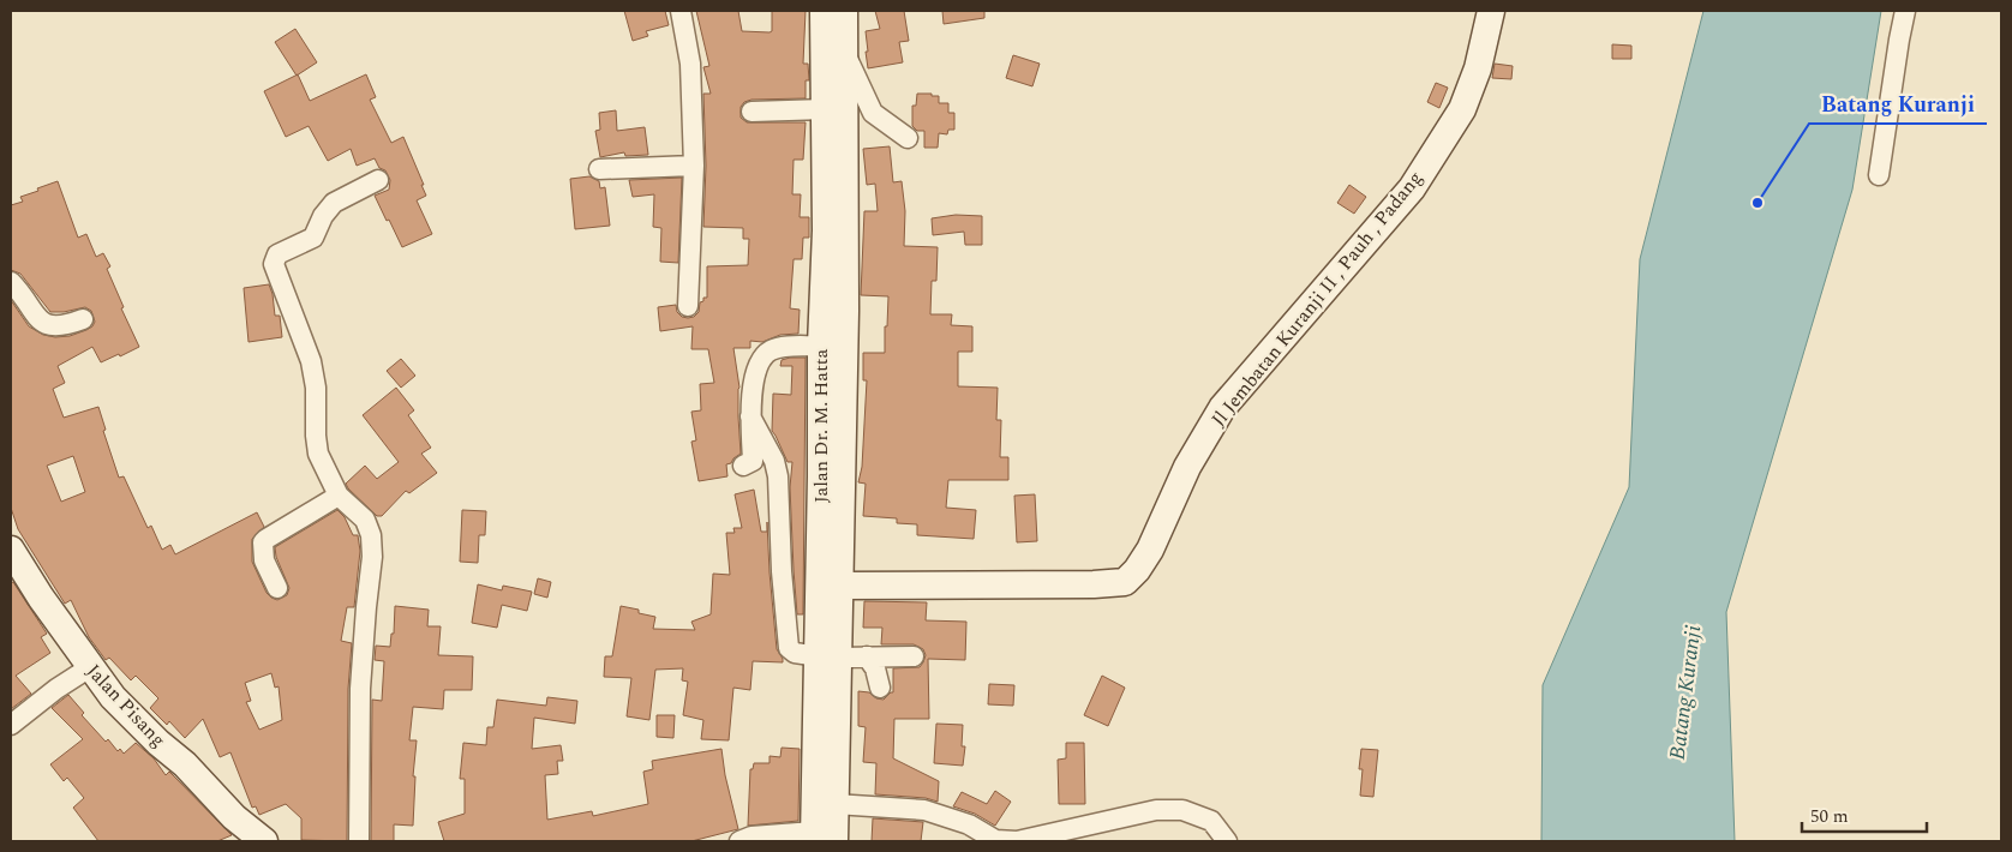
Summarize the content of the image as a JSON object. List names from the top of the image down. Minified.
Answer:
{"streets":{"main road":["Jl Jembatan Kuranji II , Pauh , Padang","Jalan Dr. M. Hatta","Jalan Pisang"]},"crossings":[["Jl Jembatan Kuranji II , Pauh , Padang","Jalan Dr. M. Hatta"]],"water":["Batang Kuranji"],"places":["Batang Kuranji"],"scale_bar":"50 m"}
